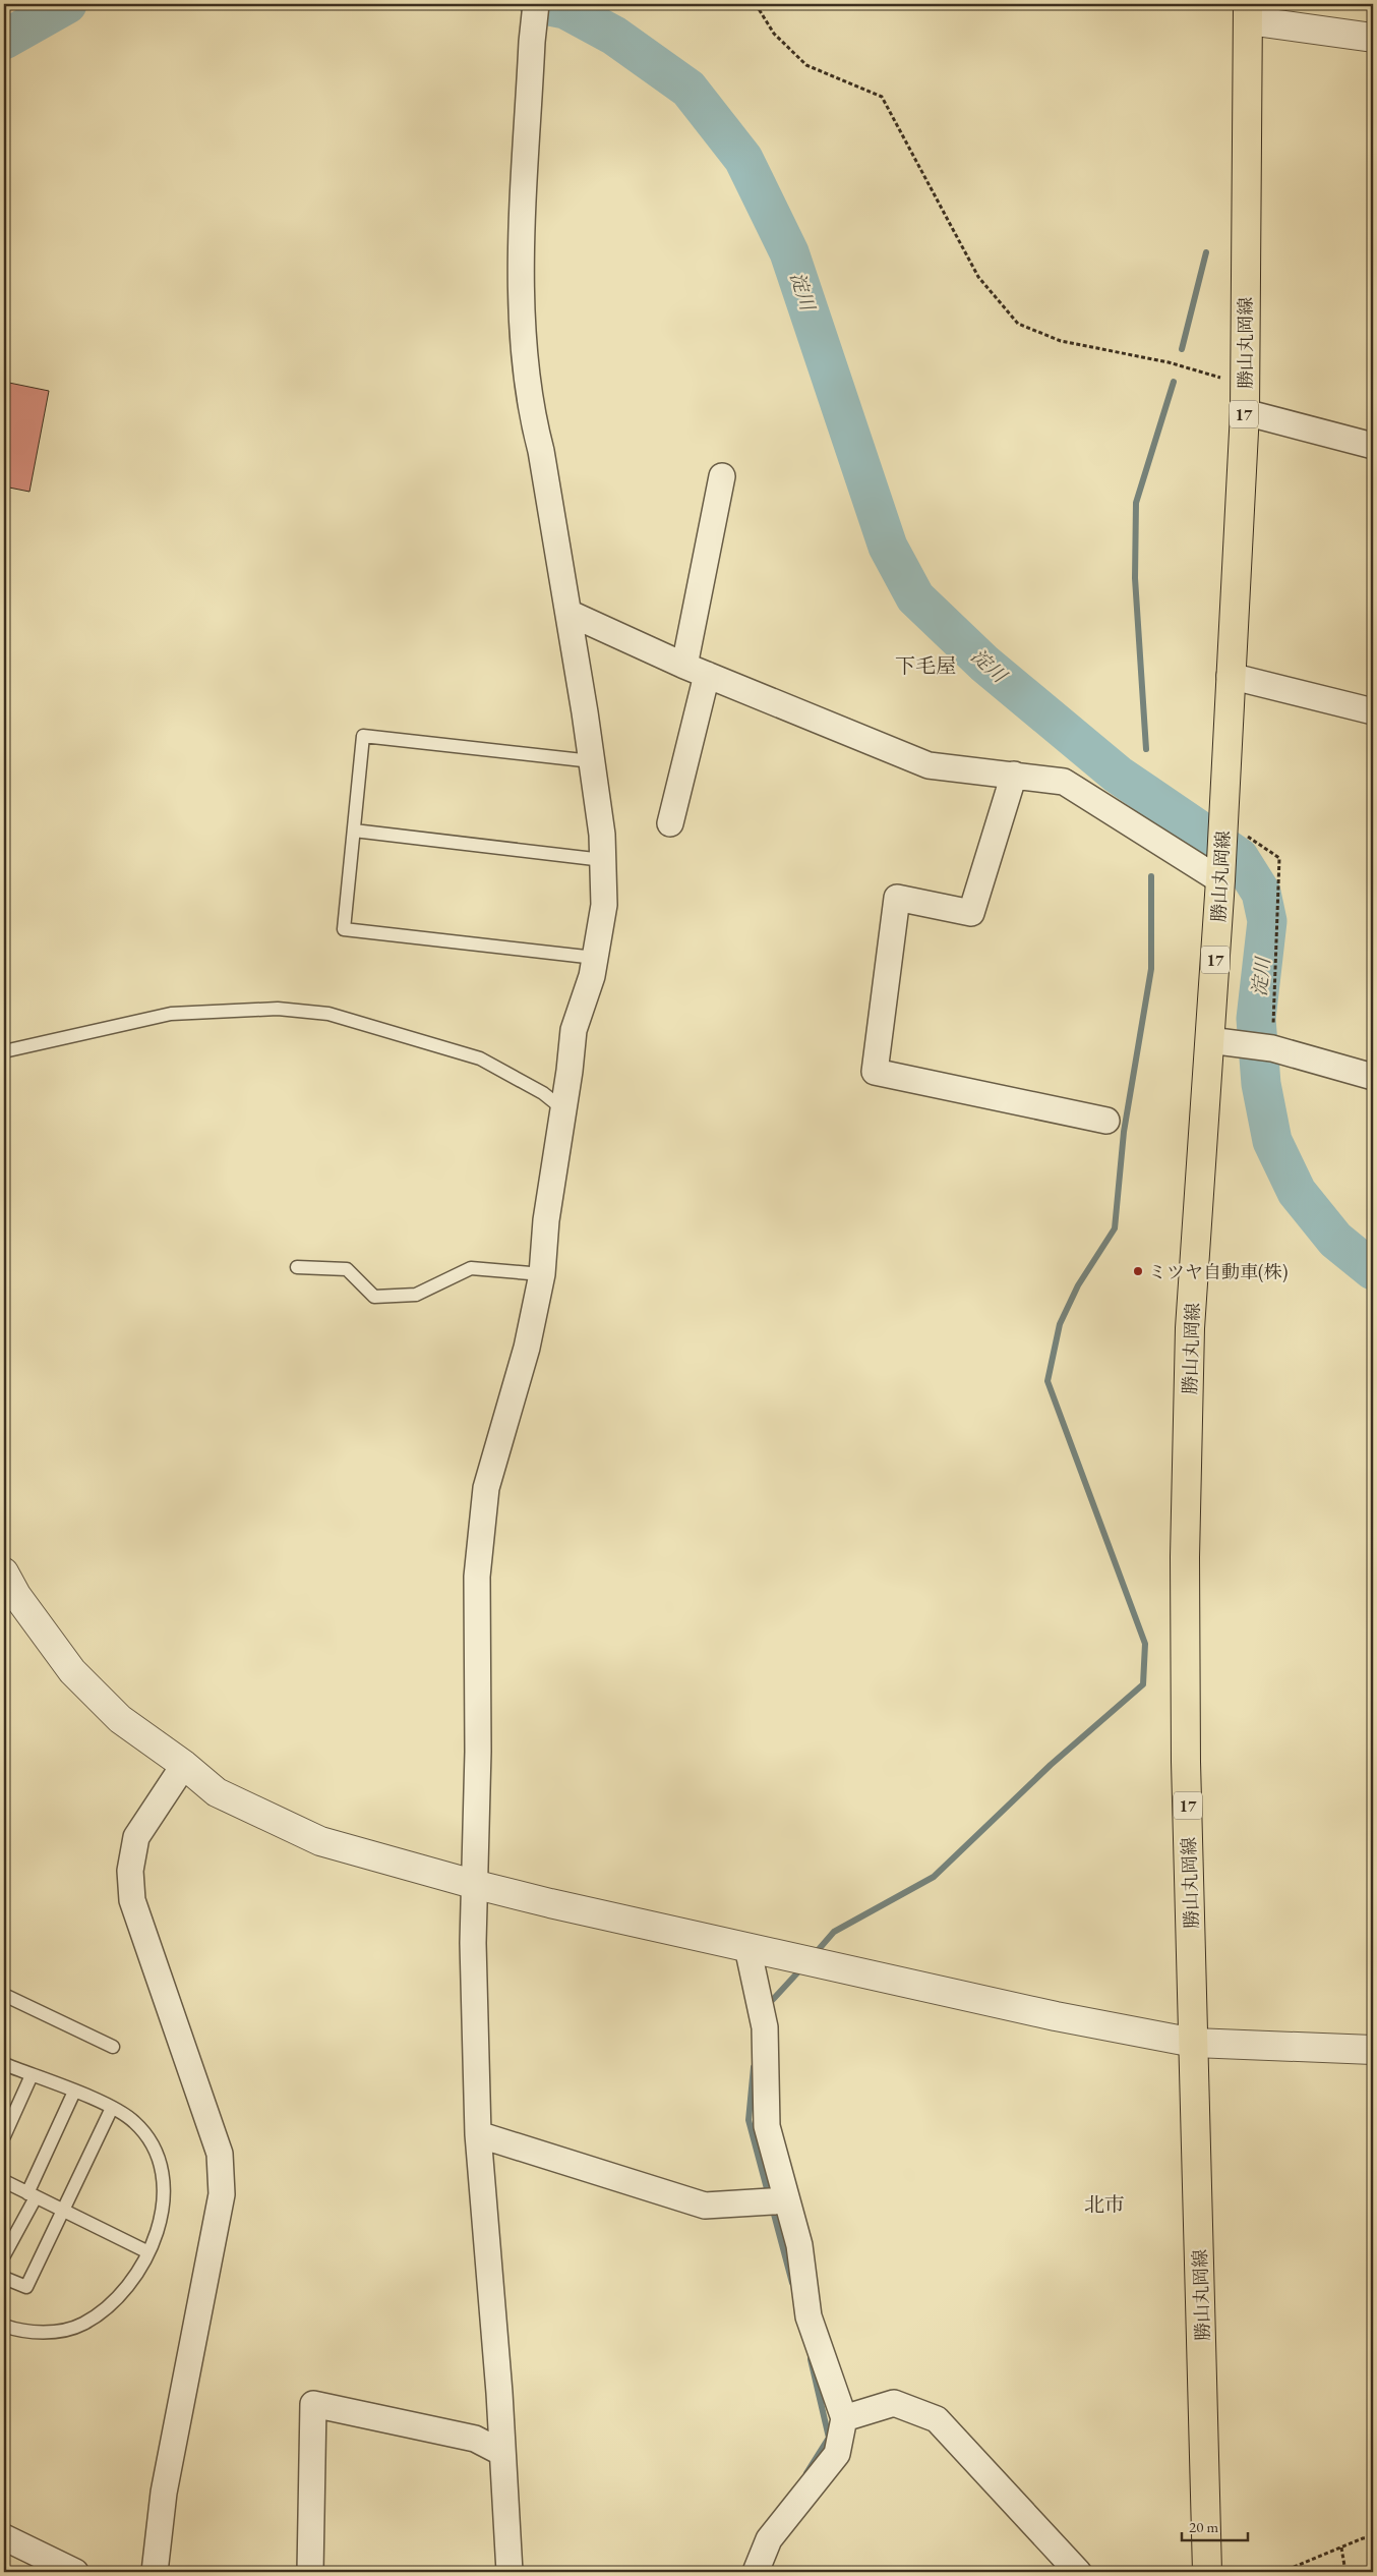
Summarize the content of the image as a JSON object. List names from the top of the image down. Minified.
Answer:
{"streets":{"main road":["勝山丸岡線","17"]},"districts":["下毛屋","北市"],"water":["淀川"],"places":["ミツヤ自動車(株)"],"scale_bar":"20 m"}
